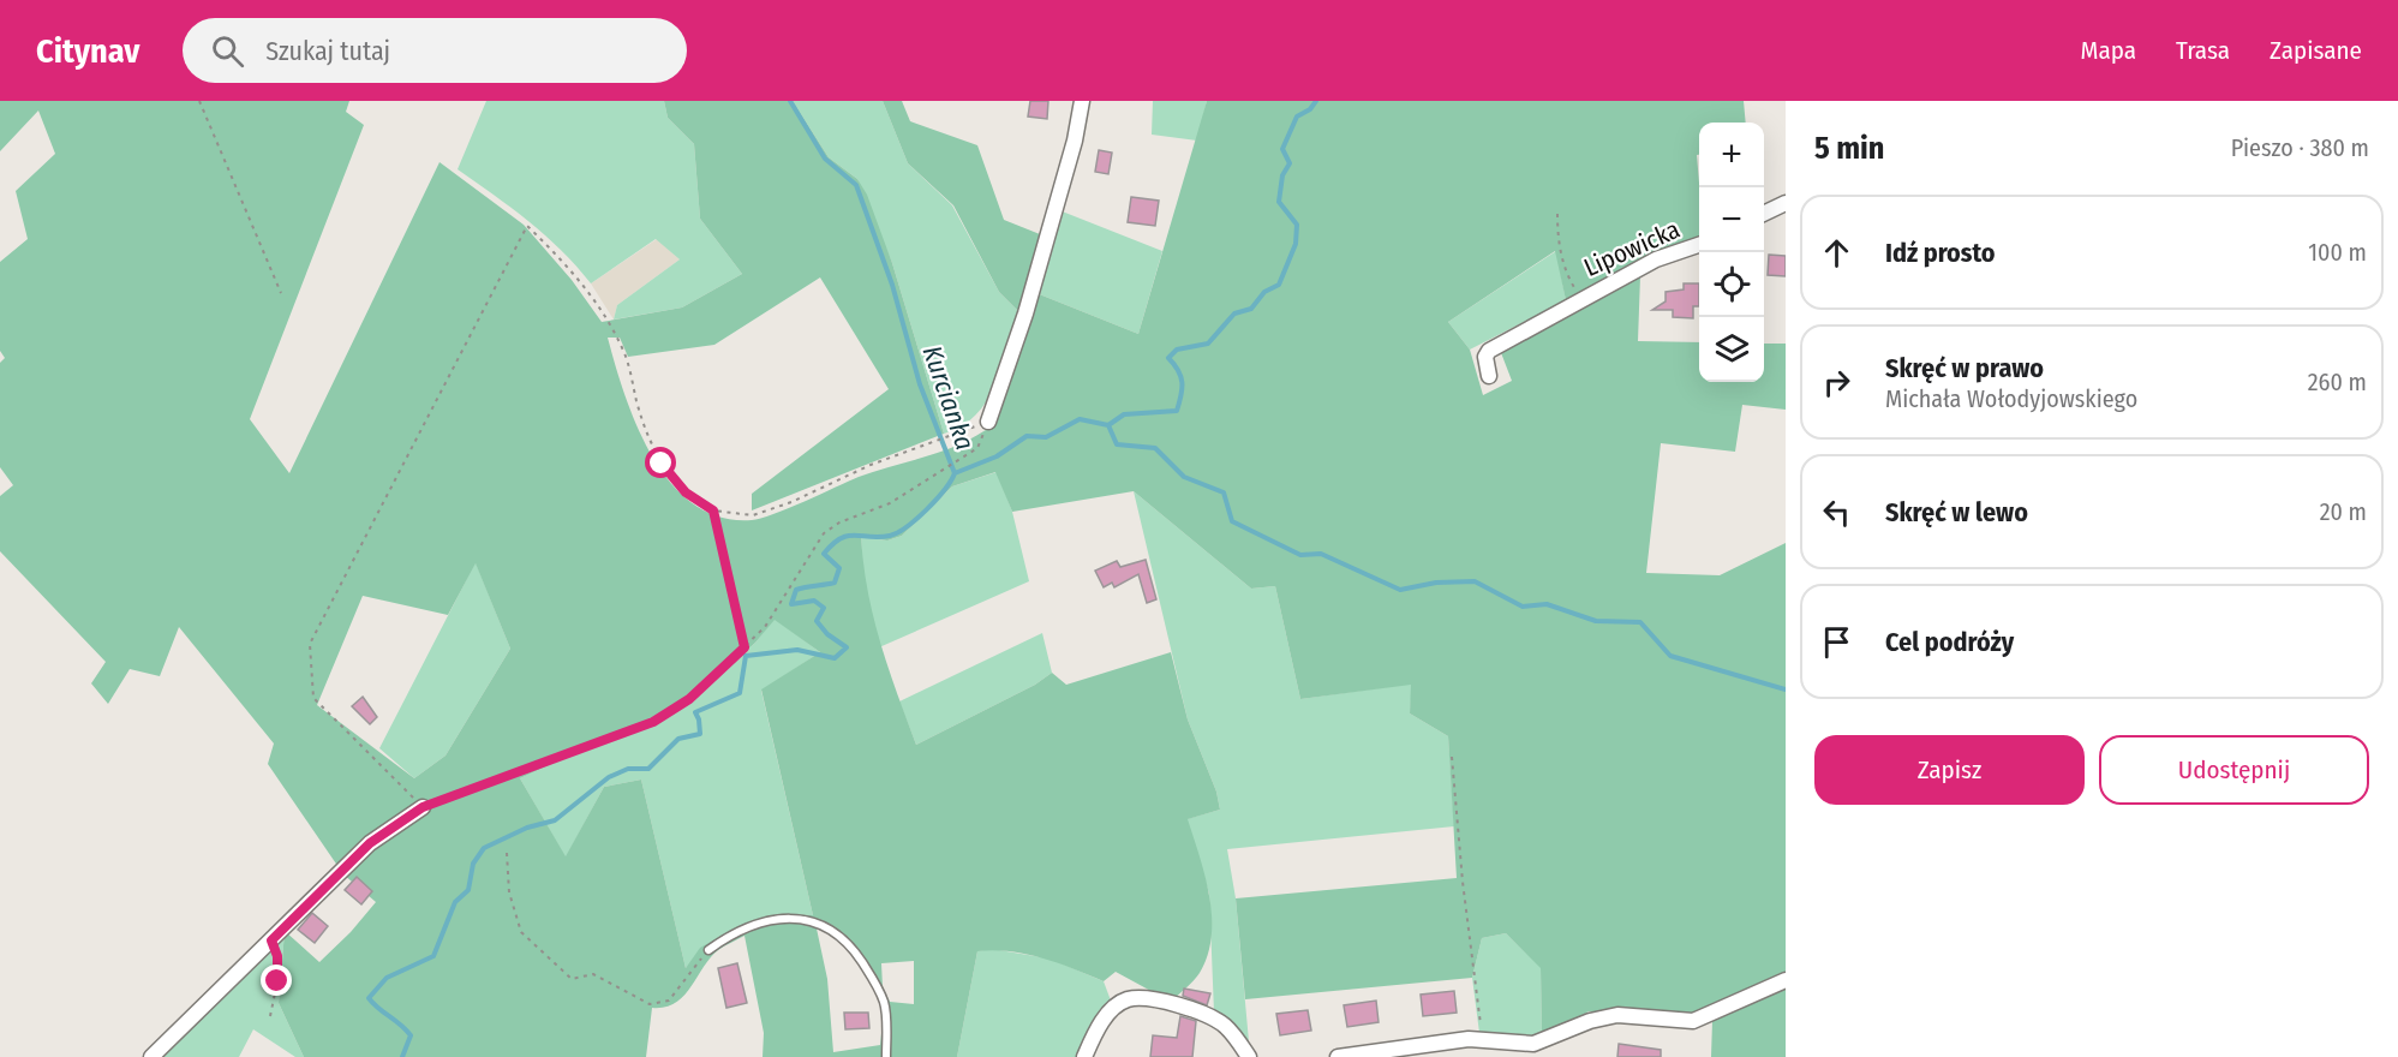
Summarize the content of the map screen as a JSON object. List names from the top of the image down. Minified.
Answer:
{"streets":{"street":["Lipowicka"]},"water":["Kurcianka"],"page":{"header":"Citynav","search":"Szukaj tutaj","nav":["Mapa","Trasa","Zapisane"],"heading":["5 min","Pieszo · 380 m"],"map_buttons":["+","−"],"list":[["Idź prosto","100 m"],["Skręć w prawo","Michała Wołodyjowskiego","260 m"],["Skręć w lewo","20 m"],"Cel podróży"],"buttons":["Zapisz","Udostępnij"]}}
